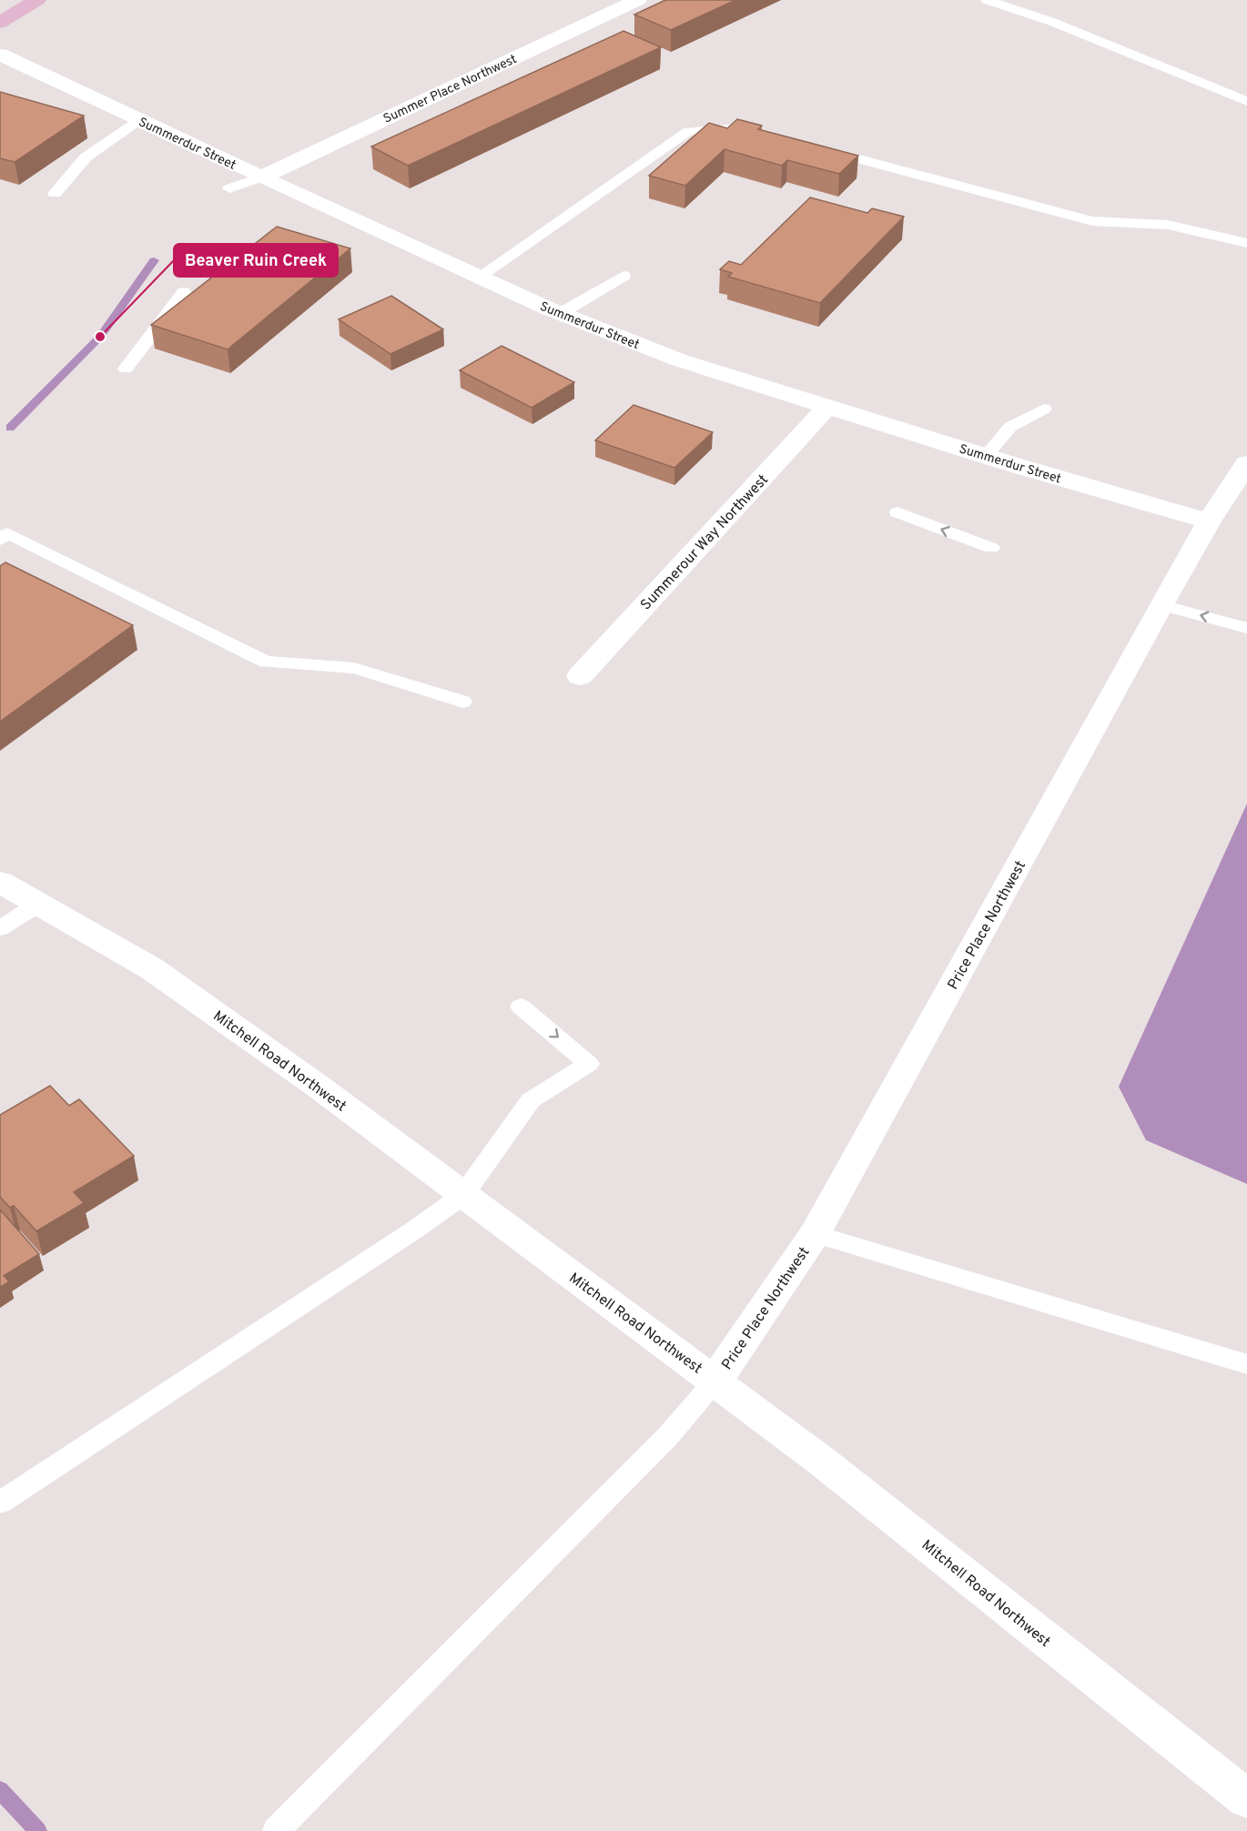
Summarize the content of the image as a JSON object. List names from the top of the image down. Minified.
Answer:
{"streets":{"street":["Summer Place Northwest","Summerdur Street","Summerour Way Northwest","Price Place Northwest","Mitchell Road Northwest"]},"crossings":[["Summer Place Northwest","Summerdur Street"],["Summerdur Street","Summerour Way Northwest"],["Summerdur Street","Price Place Northwest"],["Price Place Northwest","Mitchell Road Northwest"]],"places":["Beaver Ruin Creek"]}
